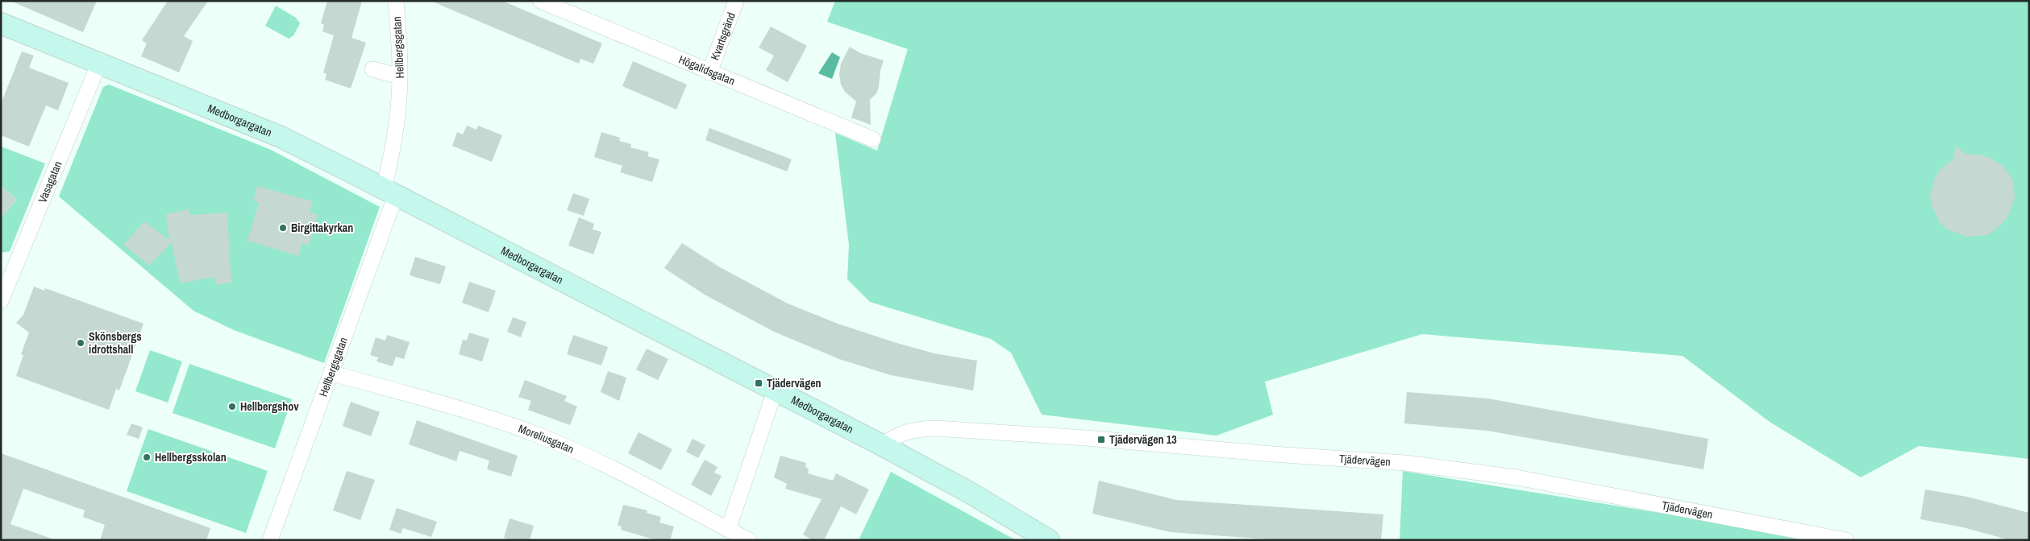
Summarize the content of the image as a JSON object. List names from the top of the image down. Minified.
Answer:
{"streets":{"street":["Kvartsgränd","Hellbergsgatan","Högalidsgatan","Medborgargatan","Vasagatan","Moreliusgatan","Tjädervägen"]},"crossings":[["Kvartsgränd","Högalidsgatan"],["Hellbergsgatan","Medborgargatan"],["Hellbergsgatan","Moreliusgatan"],["Medborgargatan","Vasagatan"],["Medborgargatan","Tjädervägen"]],"places":{"other":["Birgittakyrkan","Skönsbergs idrottshall","Hellbergshov","Hellbergsskolan"],"transit":["Tjädervägen","Tjädervägen 13"]}}
